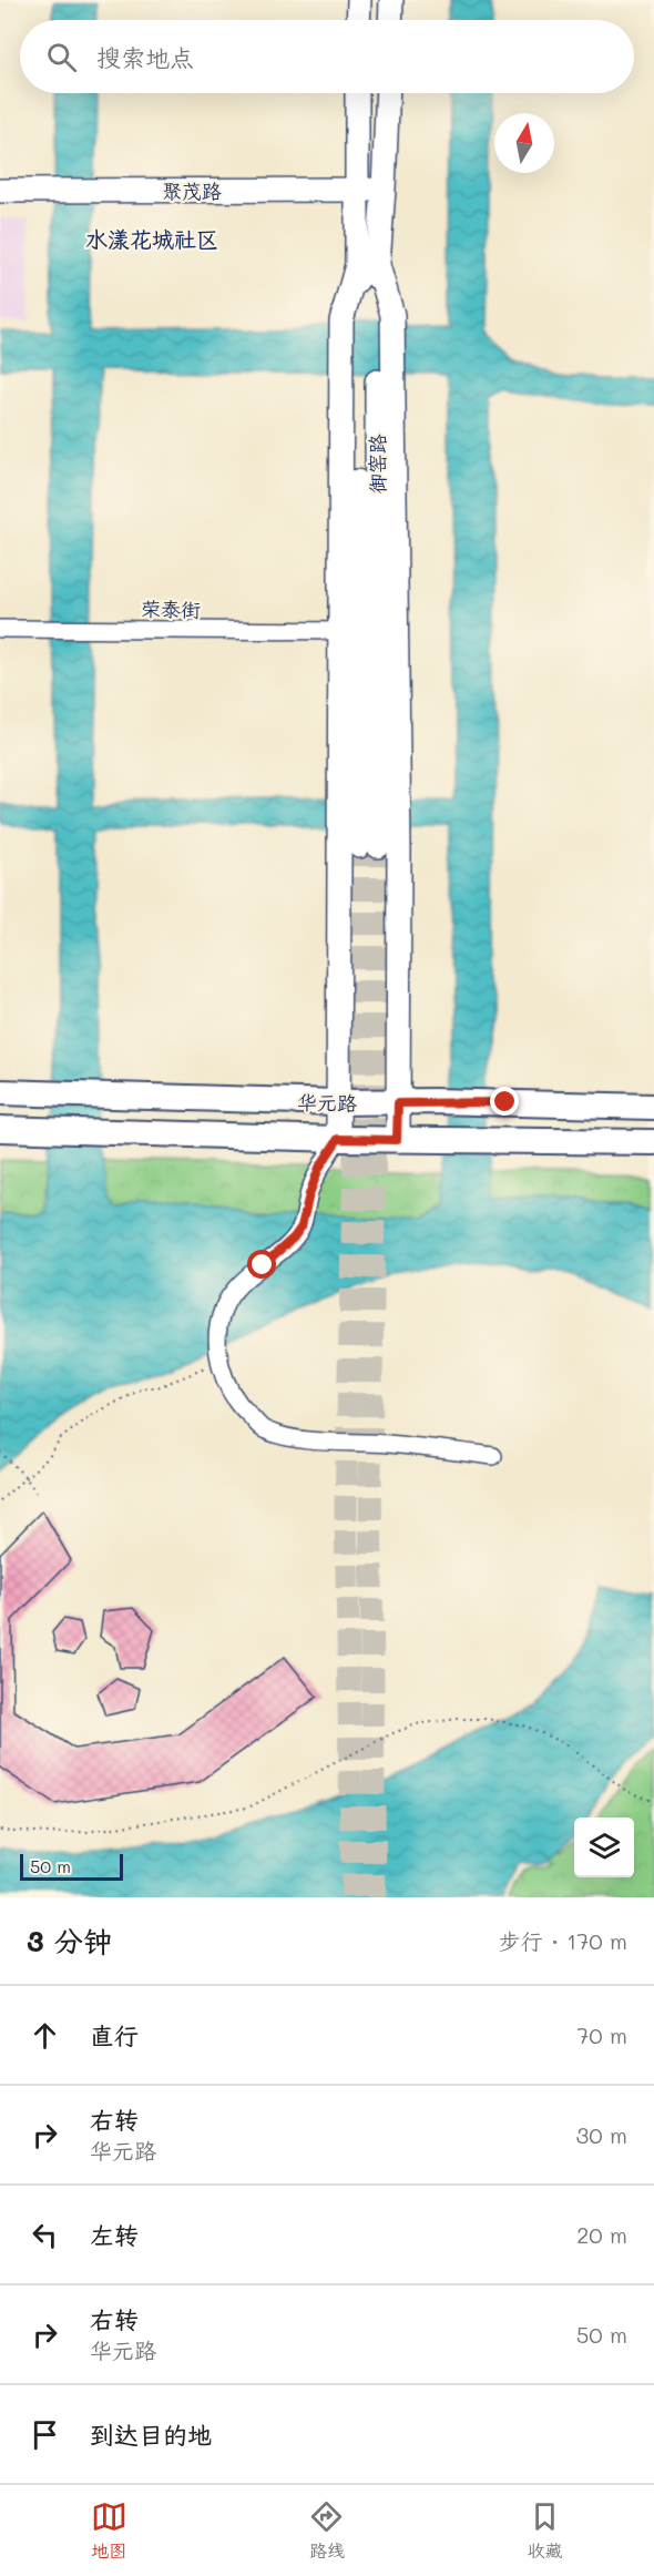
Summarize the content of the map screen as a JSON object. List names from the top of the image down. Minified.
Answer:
{"streets":{"main road":["华元路"],"street":["聚茂路","御窑路","荣泰街"]},"crossings":[["聚茂路","御窑路"]],"districts":["水漾花城社区"],"scale_bar":"50 m","north":"top","page":{"search":"搜索地点","scale":"50 m","heading":["3 分钟","步行 · 170 m"],"list":[["直行","70 m"],["右转","华元路","30 m"],["左转","20 m"],["右转","华元路","50 m"],"到达目的地"],"nav":["地图","路线","收藏"]}}
